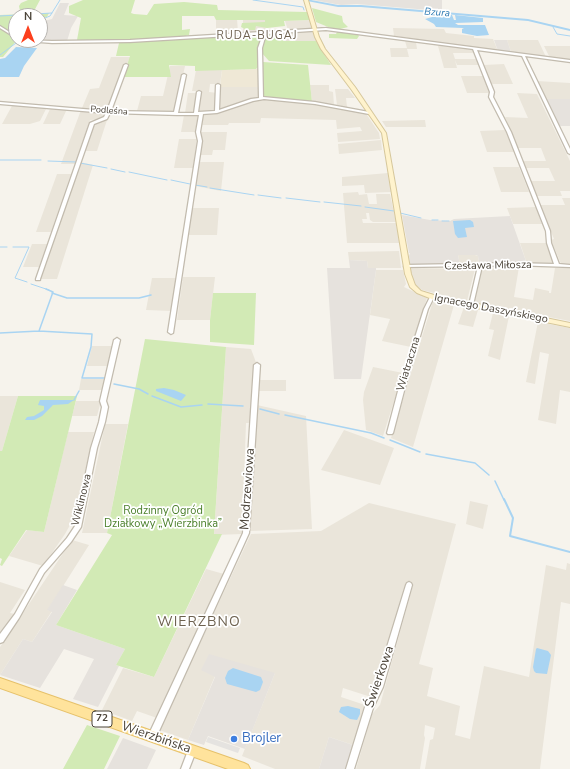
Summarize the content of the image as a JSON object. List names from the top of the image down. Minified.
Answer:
{"streets":{"main road":["72","Wierzbińska"],"street":["Podleśna","Czesława Miłosza","Ignacego Daszyńskiego","Wiatraczna","Modrzewiowa","Wiklinowa","Świerkowa"]},"crossings":[["Podleśna","Ignacego Daszyńskiego"],["Czesława Miłosza","Ignacego Daszyńskiego"],["Ignacego Daszyńskiego","Wiatraczna"],["Modrzewiowa","Wierzbińska"]],"districts":["RUDA-BUGAJ","WIERZBNO"],"water":["Bzura"],"parks":["Rodzinny Ogród Działkowy „Wierzbinka”"],"places":["Brojler"],"north":"top"}
